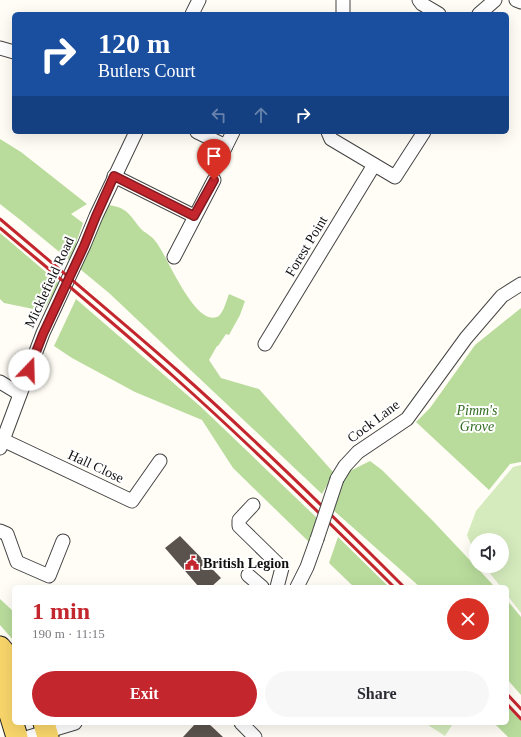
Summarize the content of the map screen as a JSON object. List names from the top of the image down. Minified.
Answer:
{"streets":{"street":["Forest Point","Micklefield Road","Cock Lane","Hall Close"]},"crossings":[["Micklefield Road","Hall Close"]],"parks":["Pimm's Grove"],"places":{"public building":["British Legion"]},"page":{"turn":["120 m","Butlers Court"],"heading":["1 min","190 m · 11:15"],"buttons":["Exit","Share"]}}
